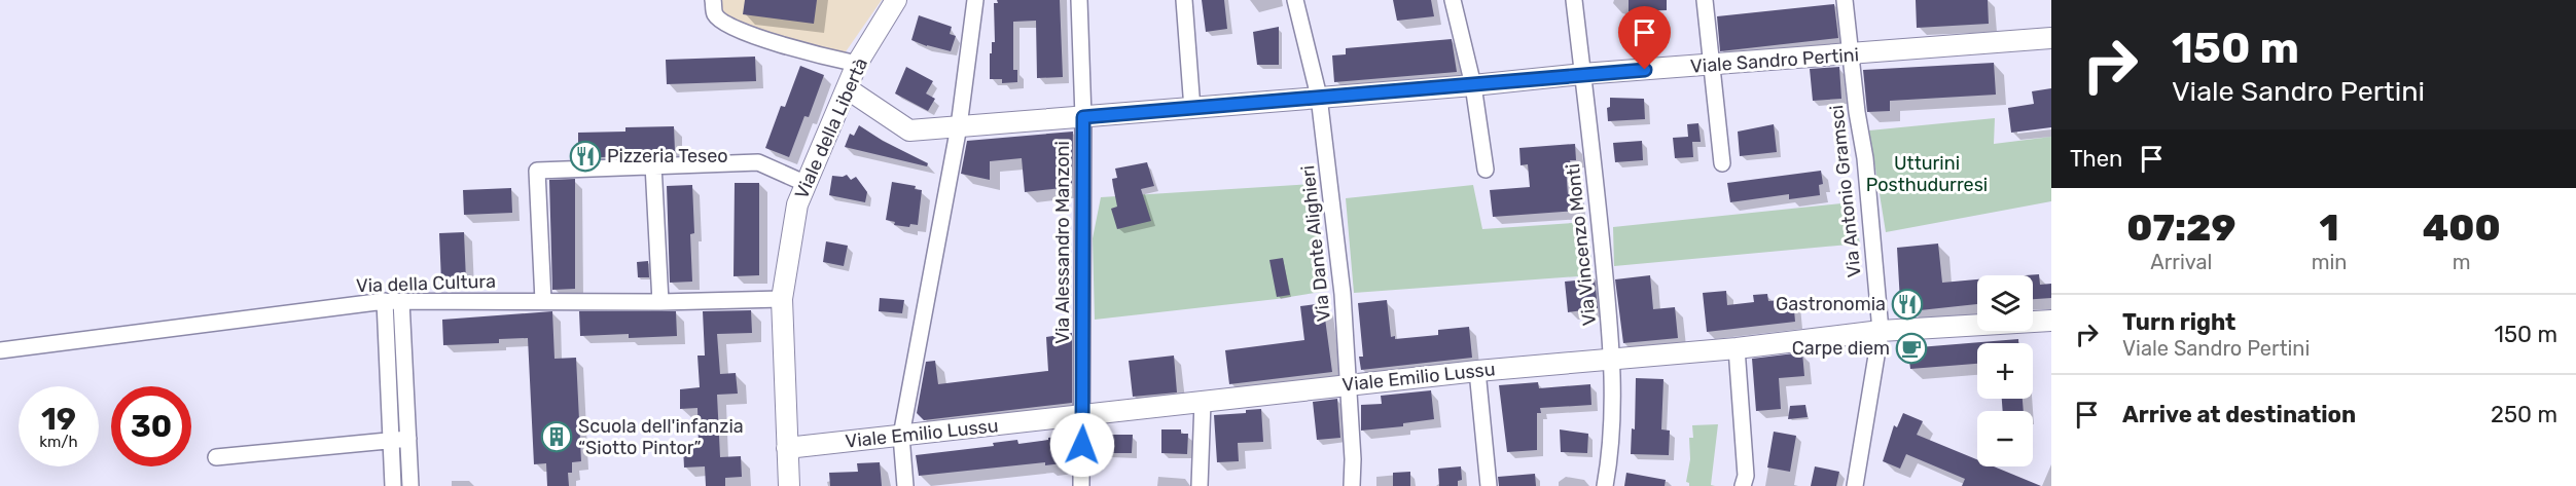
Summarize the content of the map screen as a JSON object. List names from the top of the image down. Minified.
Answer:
{"streets":{"street":["Viale Sandro Pertini","Viale della Libertà","Via Antonio Gramsci","Via Alessandro Manzoni","Via Dante Alighieri","Via Vincenzo Monti","Via della Cultura","Viale Emilio Lussu"]},"crossings":[["Viale Sandro Pertini","Viale della Libertà"],["Viale Sandro Pertini","Via Antonio Gramsci"],["Viale Sandro Pertini","Via Alessandro Manzoni"],["Viale Sandro Pertini","Via Dante Alighieri"],["Viale Sandro Pertini","Via Vincenzo Monti"],["Viale della Libertà","Via della Cultura"],["Viale della Libertà","Viale Emilio Lussu"],["Via Antonio Gramsci","Viale Emilio Lussu"],["Via Alessandro Manzoni","Viale Emilio Lussu"],["Via Dante Alighieri","Viale Emilio Lussu"],["Via Vincenzo Monti","Viale Emilio Lussu"]],"parks":["Utturini Posthudurresi"],"places":{"restaurant":["Pizzeria Teseo","Gastronomia"],"cafe":["Carpe diem"],"building":["Scuola dell'infanzia “Siotto Pintor”"]},"page":{"turn":["150 m","Viale Sandro Pertini"],"then":"Then","eta":["07:29","Arrival","1","min","400","m"],"map_buttons":["+","−"],"list":[{"name":"Turn right","note":"Viale Sandro Pertini","value":"150 m"},{"name":"Arrive at destination","value":"250 m"}],"speed":"19 km/h","limit":"30"}}
